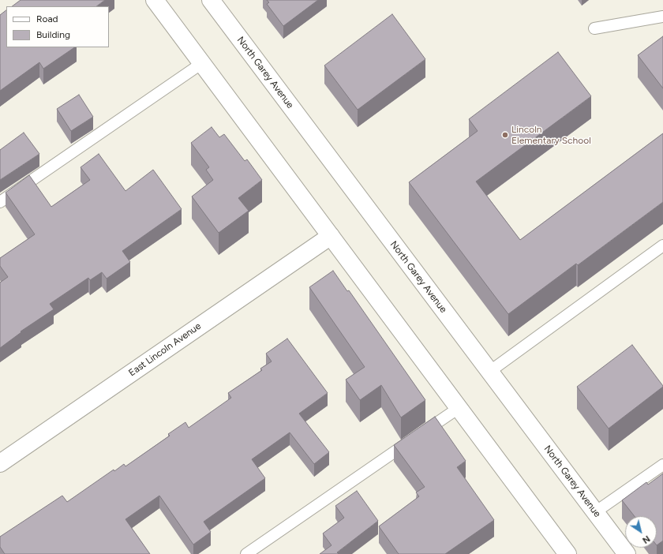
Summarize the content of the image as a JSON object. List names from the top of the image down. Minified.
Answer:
{"streets":{"main road":["North Garey Avenue","East Lincoln Avenue"]},"places":["Lincoln Elementary School"],"legend":["Road","Building"],"north":"bottom right"}
